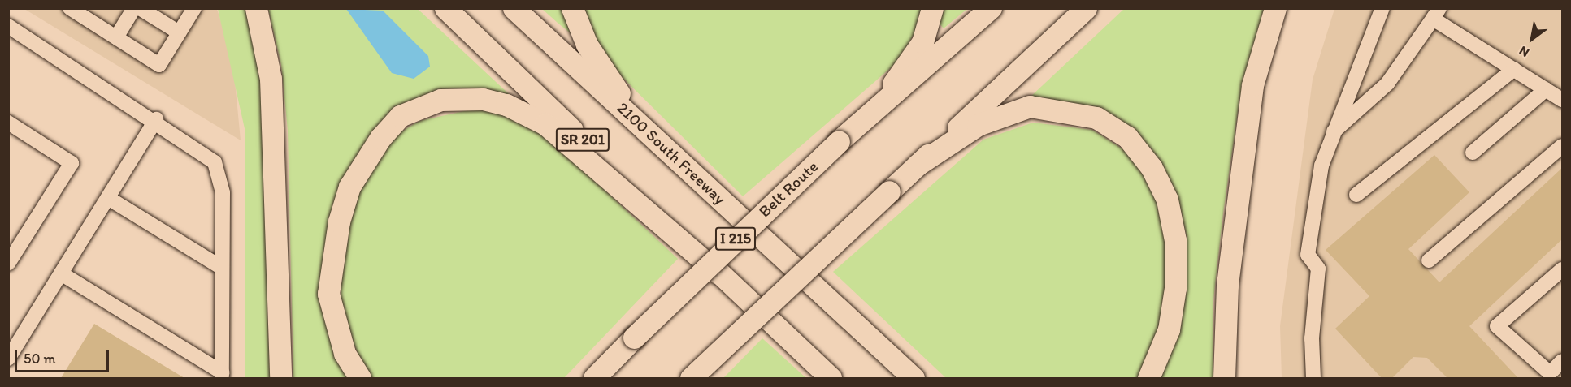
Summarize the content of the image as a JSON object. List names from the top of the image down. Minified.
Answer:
{"streets":{"highway":["SR 201","2100 South Freeway","Belt Route","I 215"]},"scale_bar":"50 m","north":"bottom left"}
